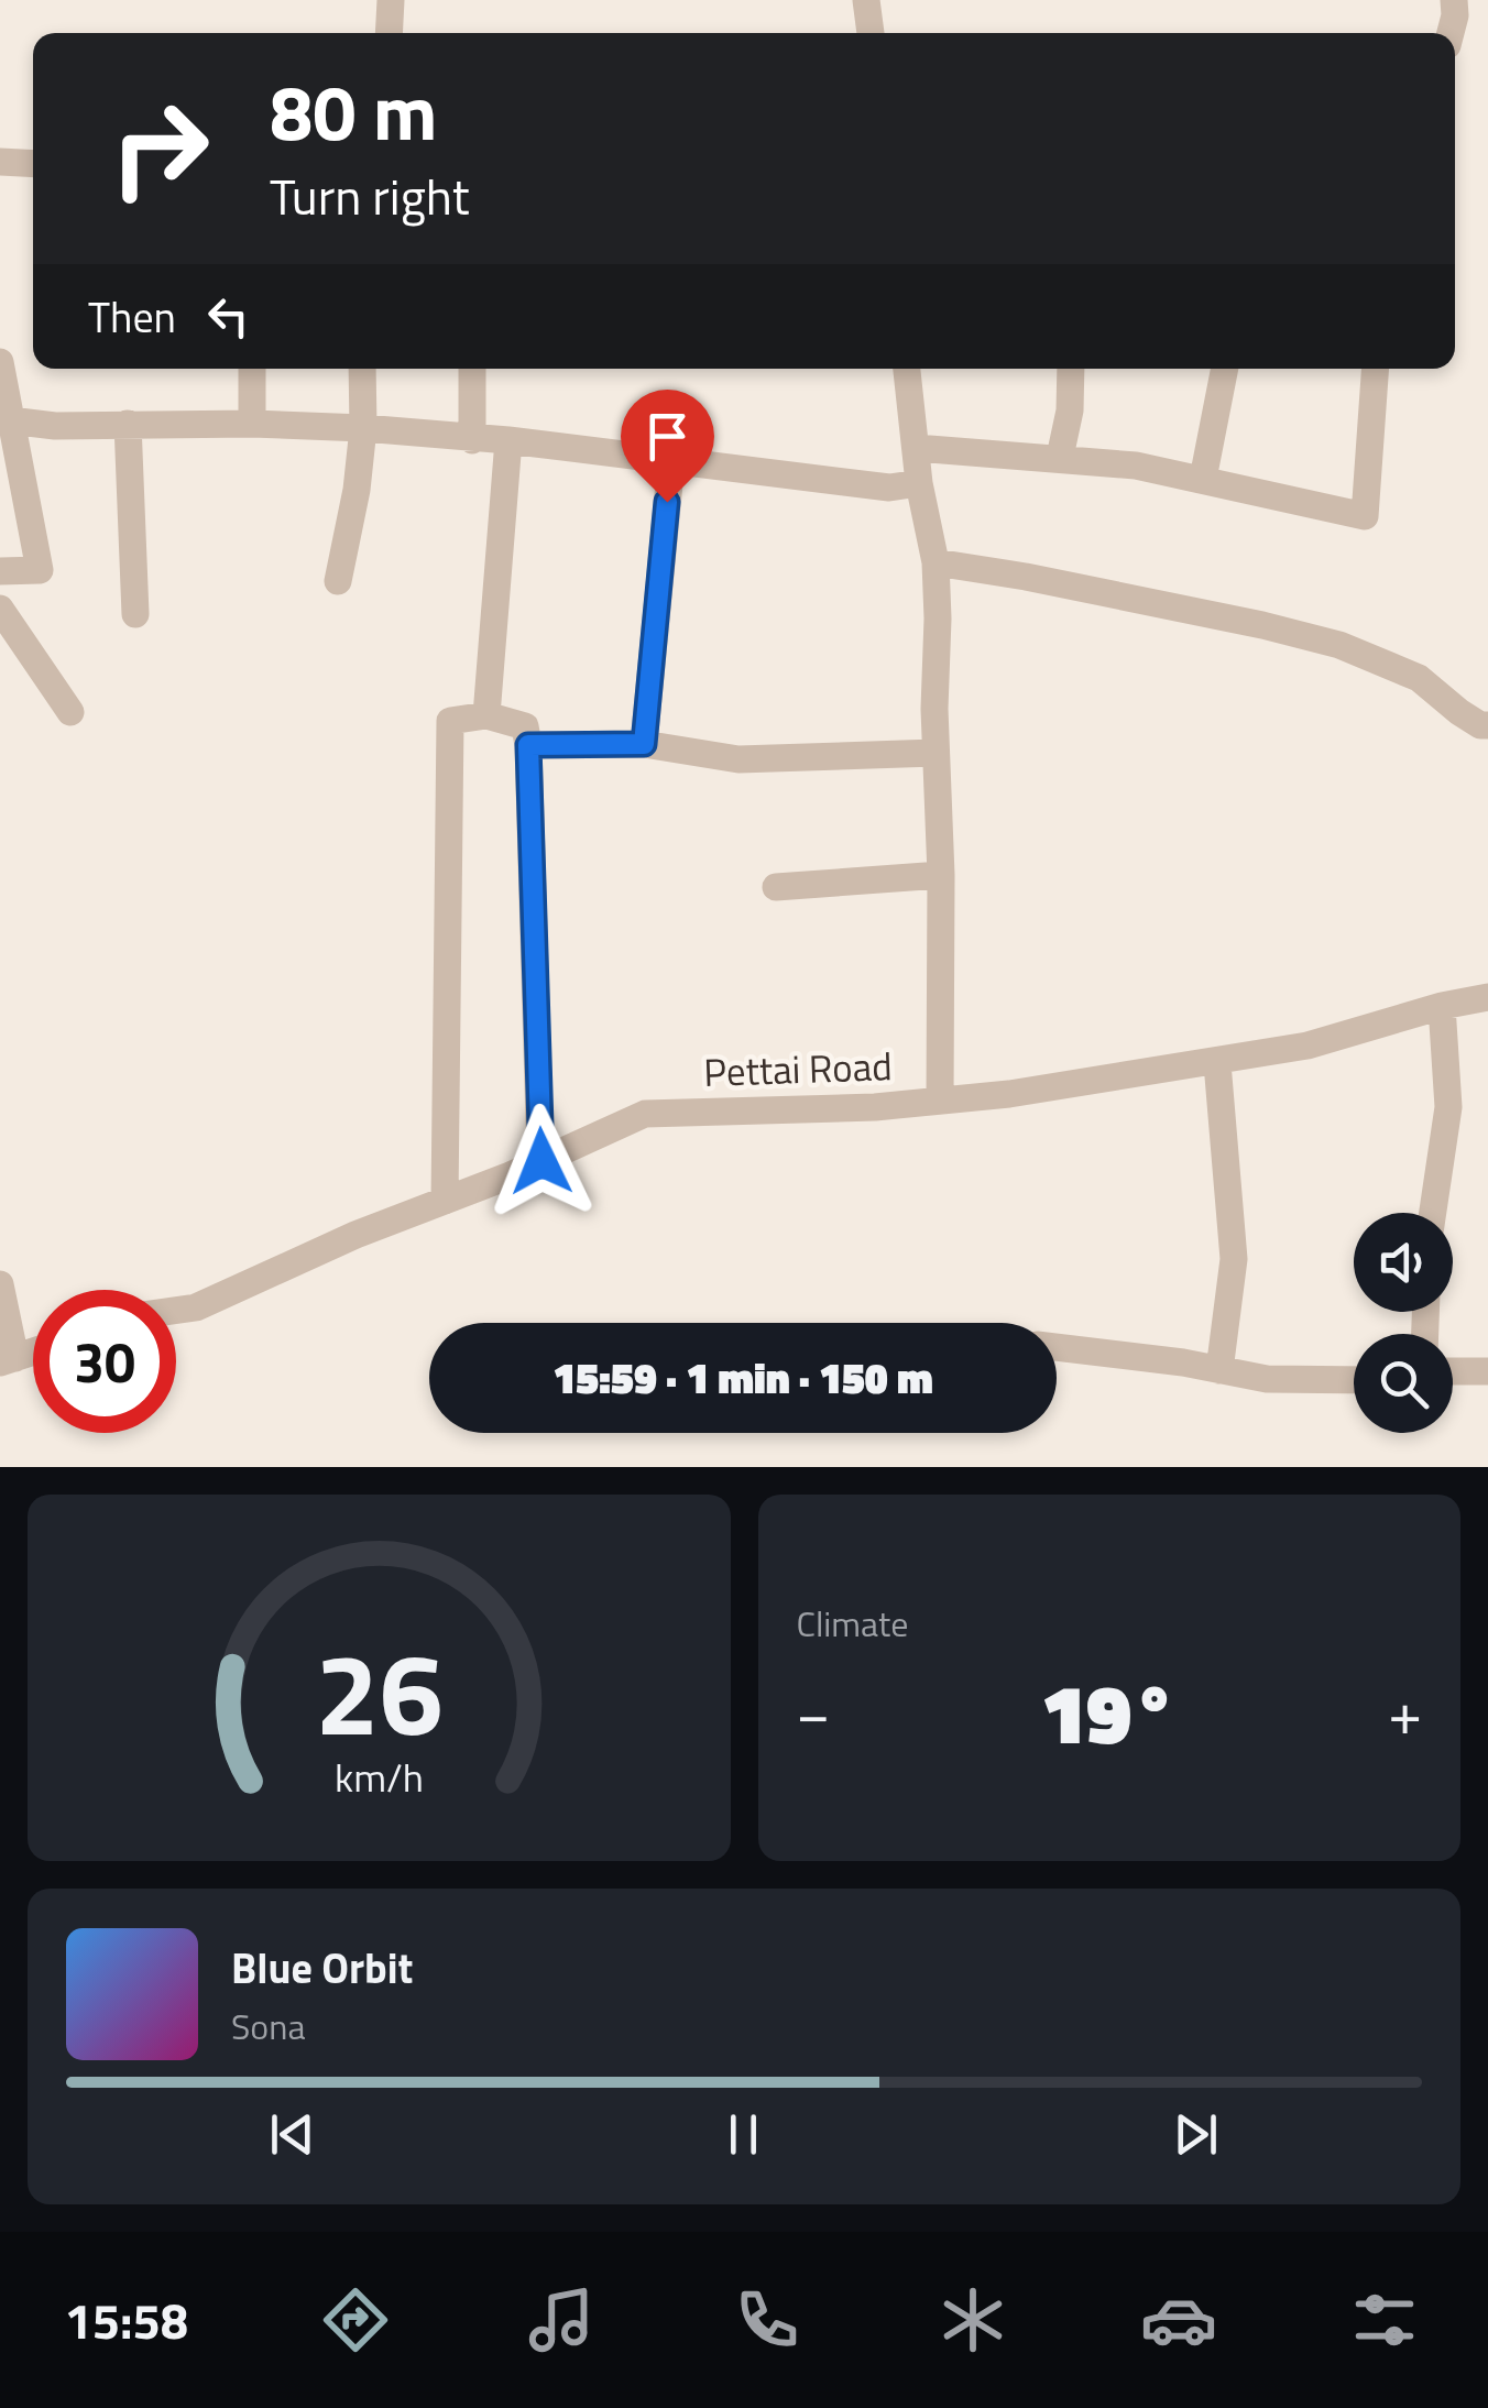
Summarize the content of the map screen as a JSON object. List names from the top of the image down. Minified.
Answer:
{"streets":{"street":["Pettai Road"]},"page":{"turn":["80 m","Turn right"],"then":"Then","limit":"30","trip":"15:59 · 1 min · 150 m","tile":"Climate","heat":["−","19°","+"],"song":["Blue Orbit","Sona"],"tabs":"15:58","gauge":["26","km/h"]}}
